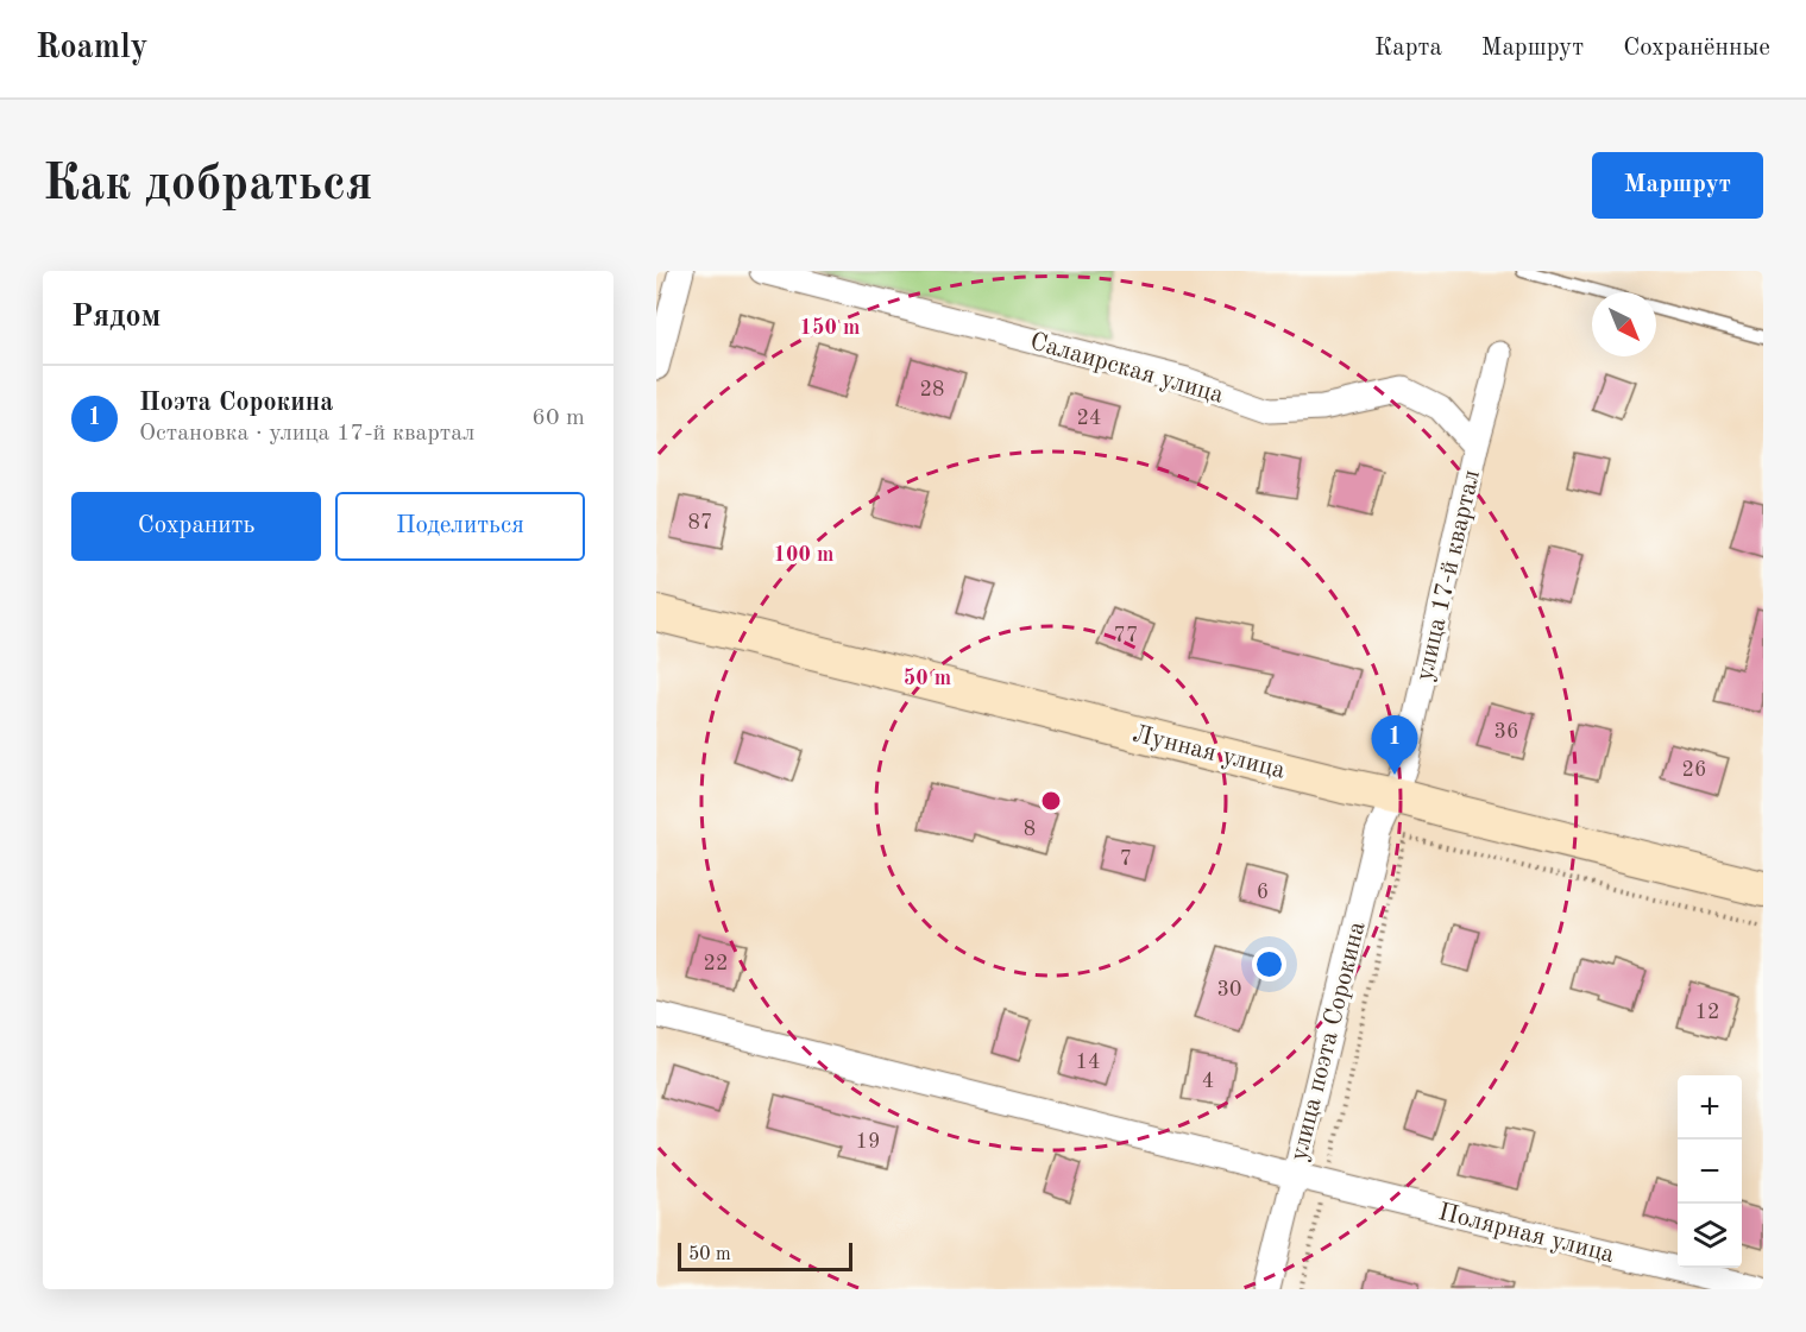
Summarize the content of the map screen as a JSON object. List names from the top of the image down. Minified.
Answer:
{"streets":{"street":["Салаирская улица","улица 17-й квартал","Лунная улица","улица поэта Сорокина","Полярная улица"]},"crossings":[["Салаирская улица","улица 17-й квартал"],["улица 17-й квартал","Лунная улица"],["улица 17-й квартал","улица поэта Сорокина"],["Лунная улица","улица поэта Сорокина"],["улица поэта Сорокина","Полярная улица"]],"house_numbers":["28","24","87","77","36","26","8","7","6","22","30","12","14","4","19"],"scale_bar":"50 m","north":"bottom right","page":{"header":"Roamly","nav":["Карта","Маршрут","Сохранённые"],"buttons":["Маршрут",["Сохранить","Поделиться"]],"title":"Как добраться","heading":"Рядом","list":[{"mark":"1","name":"Поэта Сорокина","note":"Остановка · улица 17-й квартал","value":"60 m"}],"pins":"1","map_buttons":["+","−"],"scale":"50 m"},"rings":["150 m","100 m","50 m"]}
